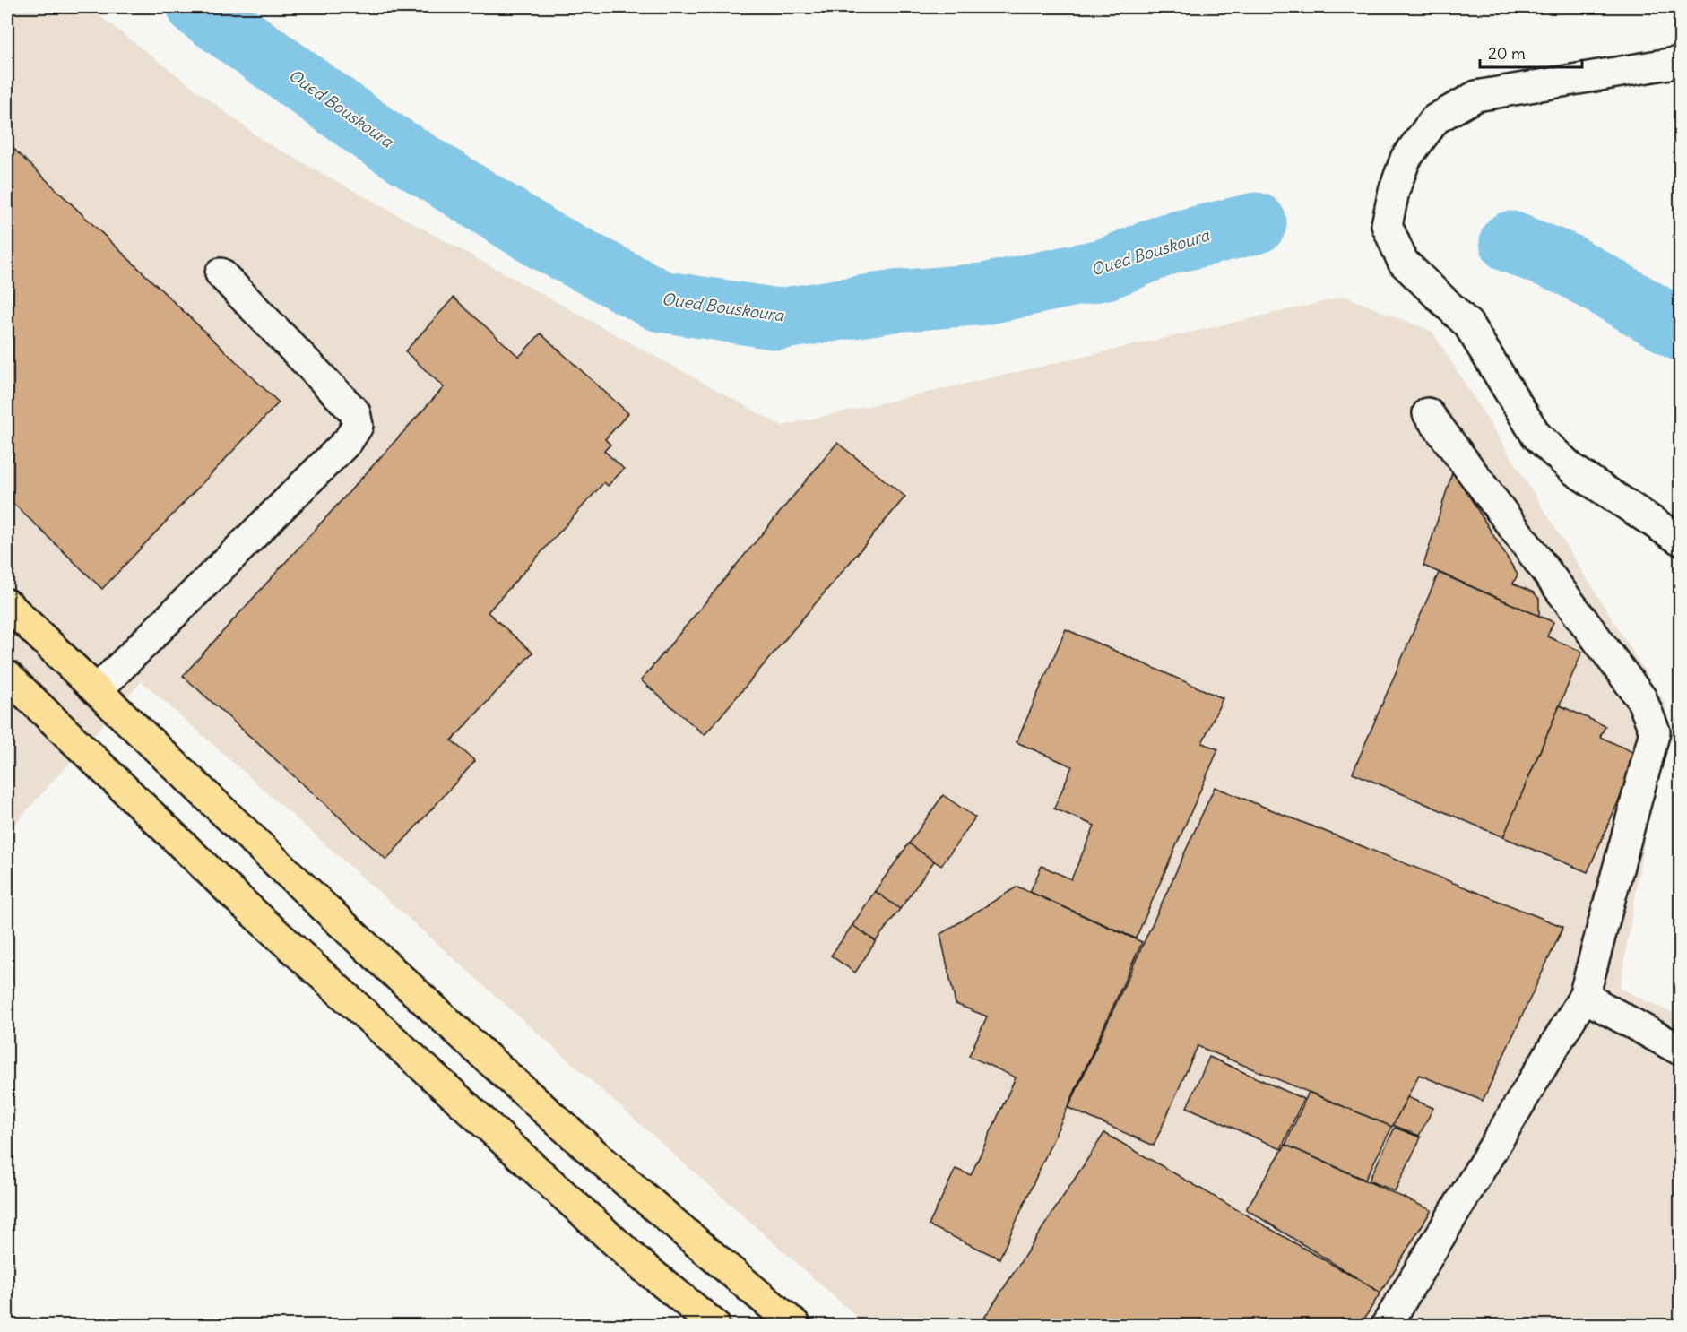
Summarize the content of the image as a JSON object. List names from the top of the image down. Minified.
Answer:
{"water":["Oued Bouskoura"],"scale_bar":"20 m"}
